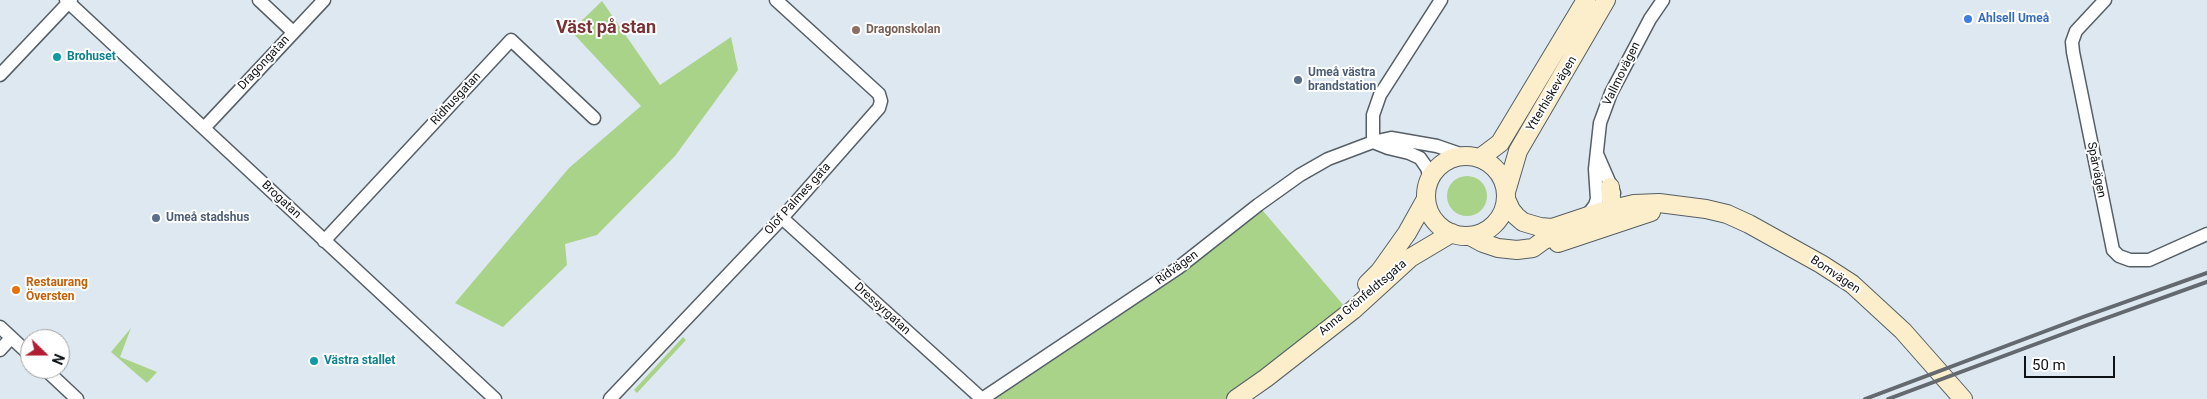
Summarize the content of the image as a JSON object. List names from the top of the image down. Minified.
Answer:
{"streets":{"main road":["Ytterhiskevägen","Bomvägen","Anna Grönfeldtsgata"],"street":["Dragongatan","Vallmovägen","Ridhusgatan","Spårvägen","Olof Palmes gata","Brogatan","Ridvägen","Dressyrgatan"]},"crossings":[["Dragongatan","Brogatan"],["Ytterhiskevägen","Ridvägen"],["Ytterhiskevägen","Bomvägen"],["Ytterhiskevägen","Anna Grönfeldtsgata"],["Ridhusgatan","Brogatan"],["Olof Palmes gata","Dressyrgatan"],["Ridvägen","Bomvägen"],["Ridvägen","Anna Grönfeldtsgata"],["Ridvägen","Dressyrgatan"],["Bomvägen","Anna Grönfeldtsgata"]],"districts":["Väst på stan"],"places":["Ahlsell Umeå","Dragonskolan","Brohuset","Umeå västra brandstation","Umeå stadshus","Restaurang Översten","Västra stallet"],"scale_bar":"50 m","north":"right"}
